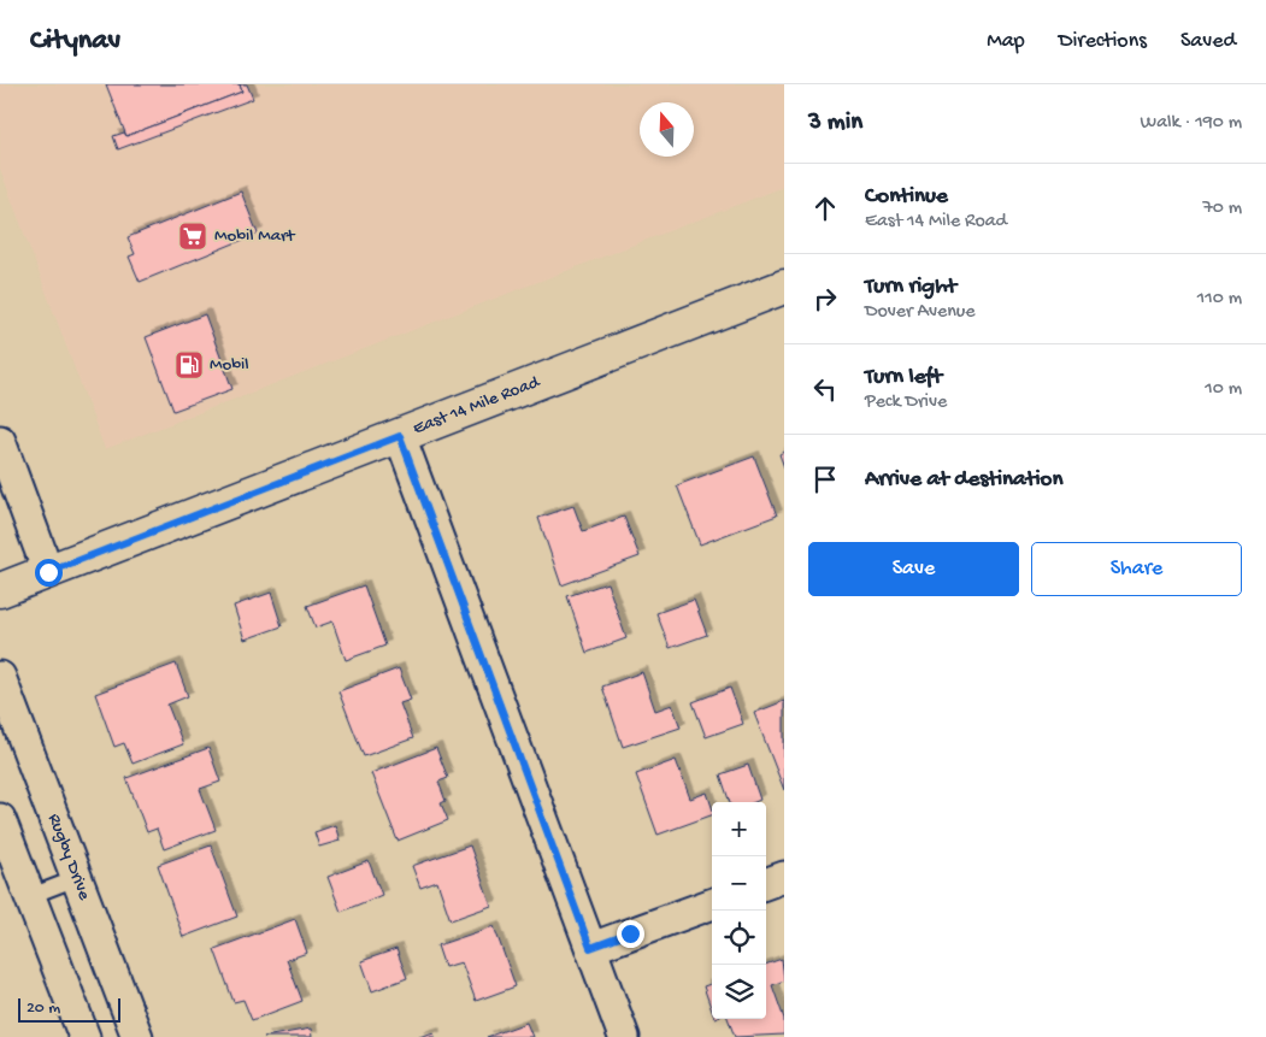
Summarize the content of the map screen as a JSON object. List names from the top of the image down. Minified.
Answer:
{"streets":{"main road":["East 14 Mile Road"],"street":["Rugby Drive"]},"places":{"supermarket":["Mobil Mart"],"fuel station":["Mobil"]},"scale_bar":"20 m","north":"top","page":{"header":"Citynav","nav":["Map","Directions","Saved"],"heading":["3 min","Walk · 190 m"],"list":[["Continue","East 14 Mile Road","70 m"],["Turn right","Dover Avenue","110 m"],["Turn left","Peck Drive","10 m"],"Arrive at destination"],"buttons":["Save","Share"],"map_buttons":["+","−"],"scale":"20 m"}}
